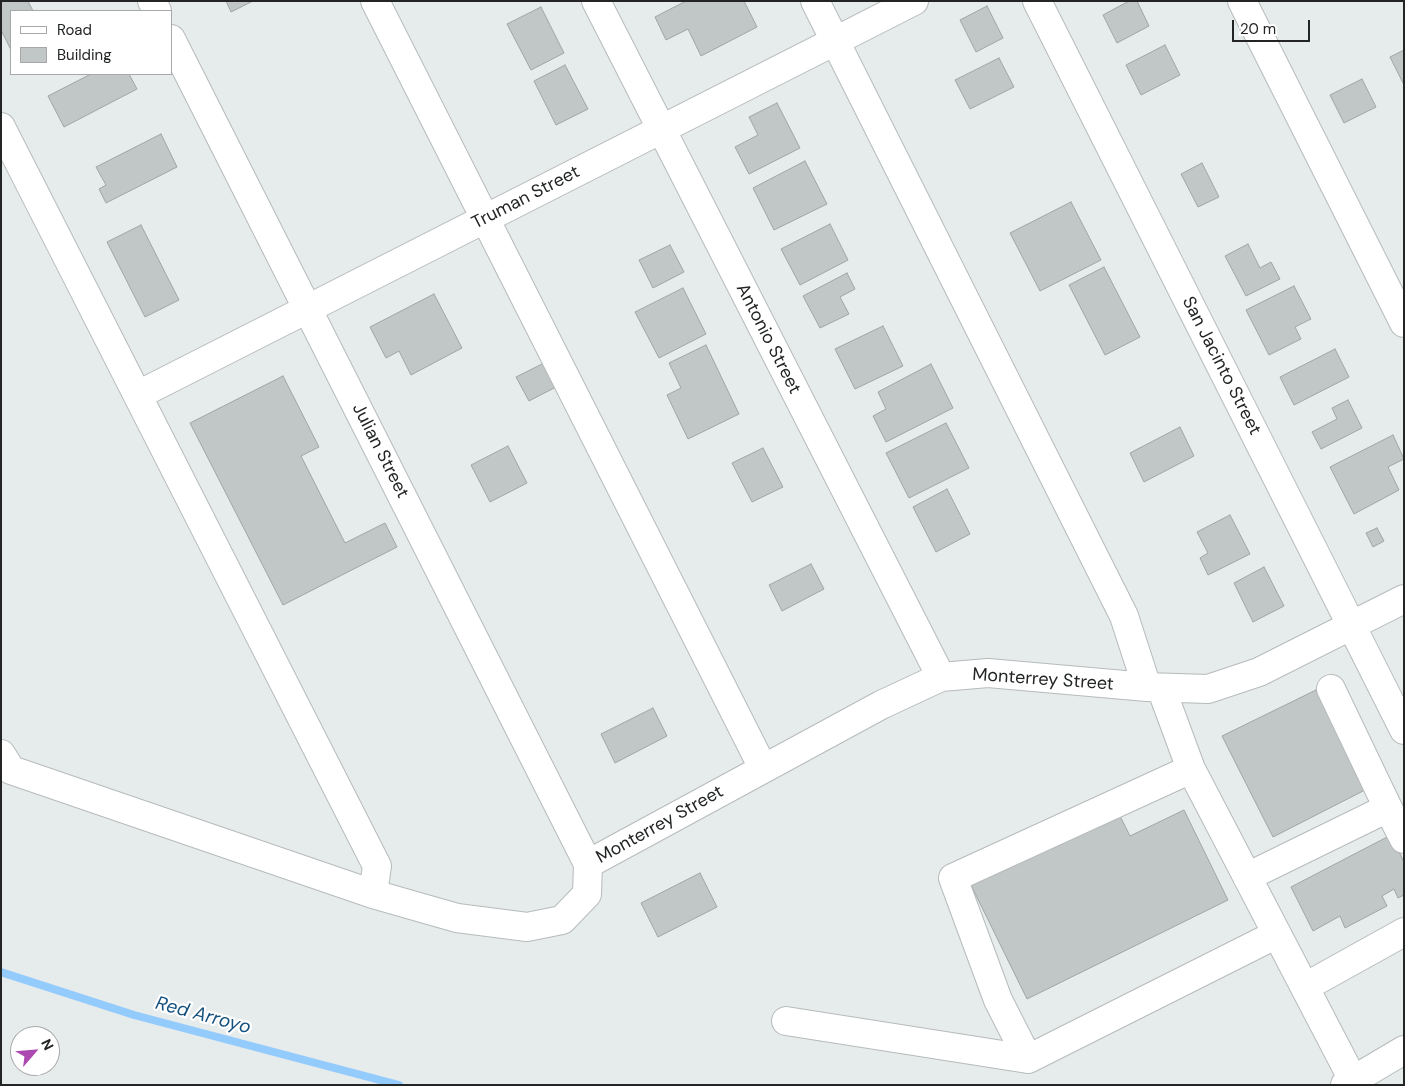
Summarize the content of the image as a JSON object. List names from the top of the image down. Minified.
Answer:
{"streets":{"street":["Truman Street","Antonio Street","San Jacinto Street","Julian Street","Monterrey Street"]},"crossings":[["Truman Street","Antonio Street"],["Truman Street","Julian Street"],["Antonio Street","Monterrey Street"],["San Jacinto Street","Monterrey Street"],["Julian Street","Monterrey Street"]],"water":["Red Arroyo"],"legend":["Road","Building"],"scale_bar":"20 m","north":"top right"}
